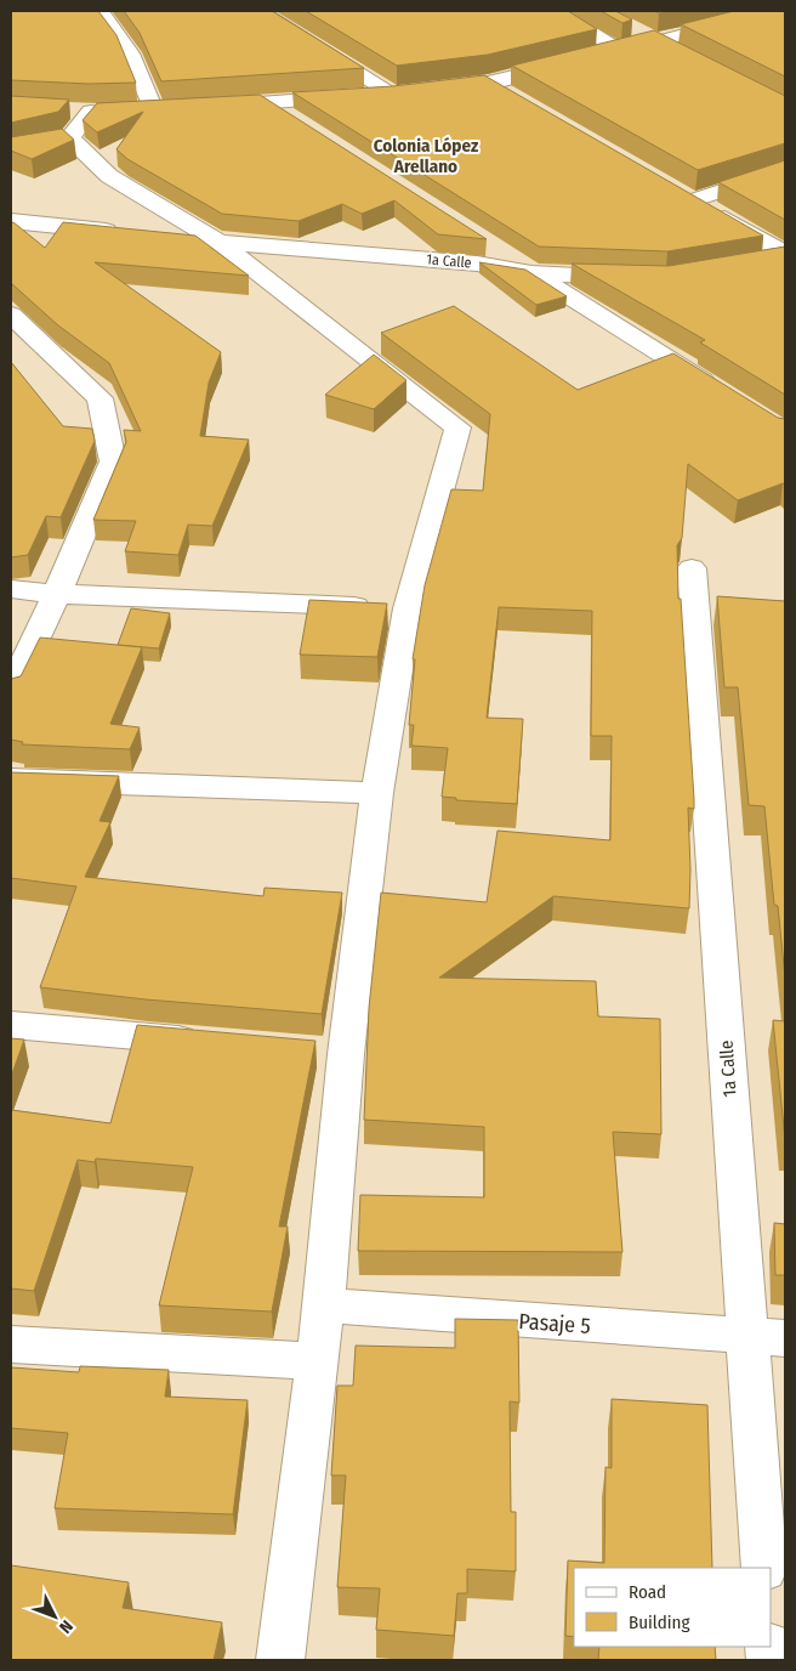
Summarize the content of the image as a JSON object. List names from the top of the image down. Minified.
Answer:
{"streets":{"street":["1a Calle","Pasaje 5"]},"crossings":[["1a Calle","Pasaje 5"]],"districts":["Colonia López Arellano"],"legend":["Road","Building"],"north":"bottom right"}
